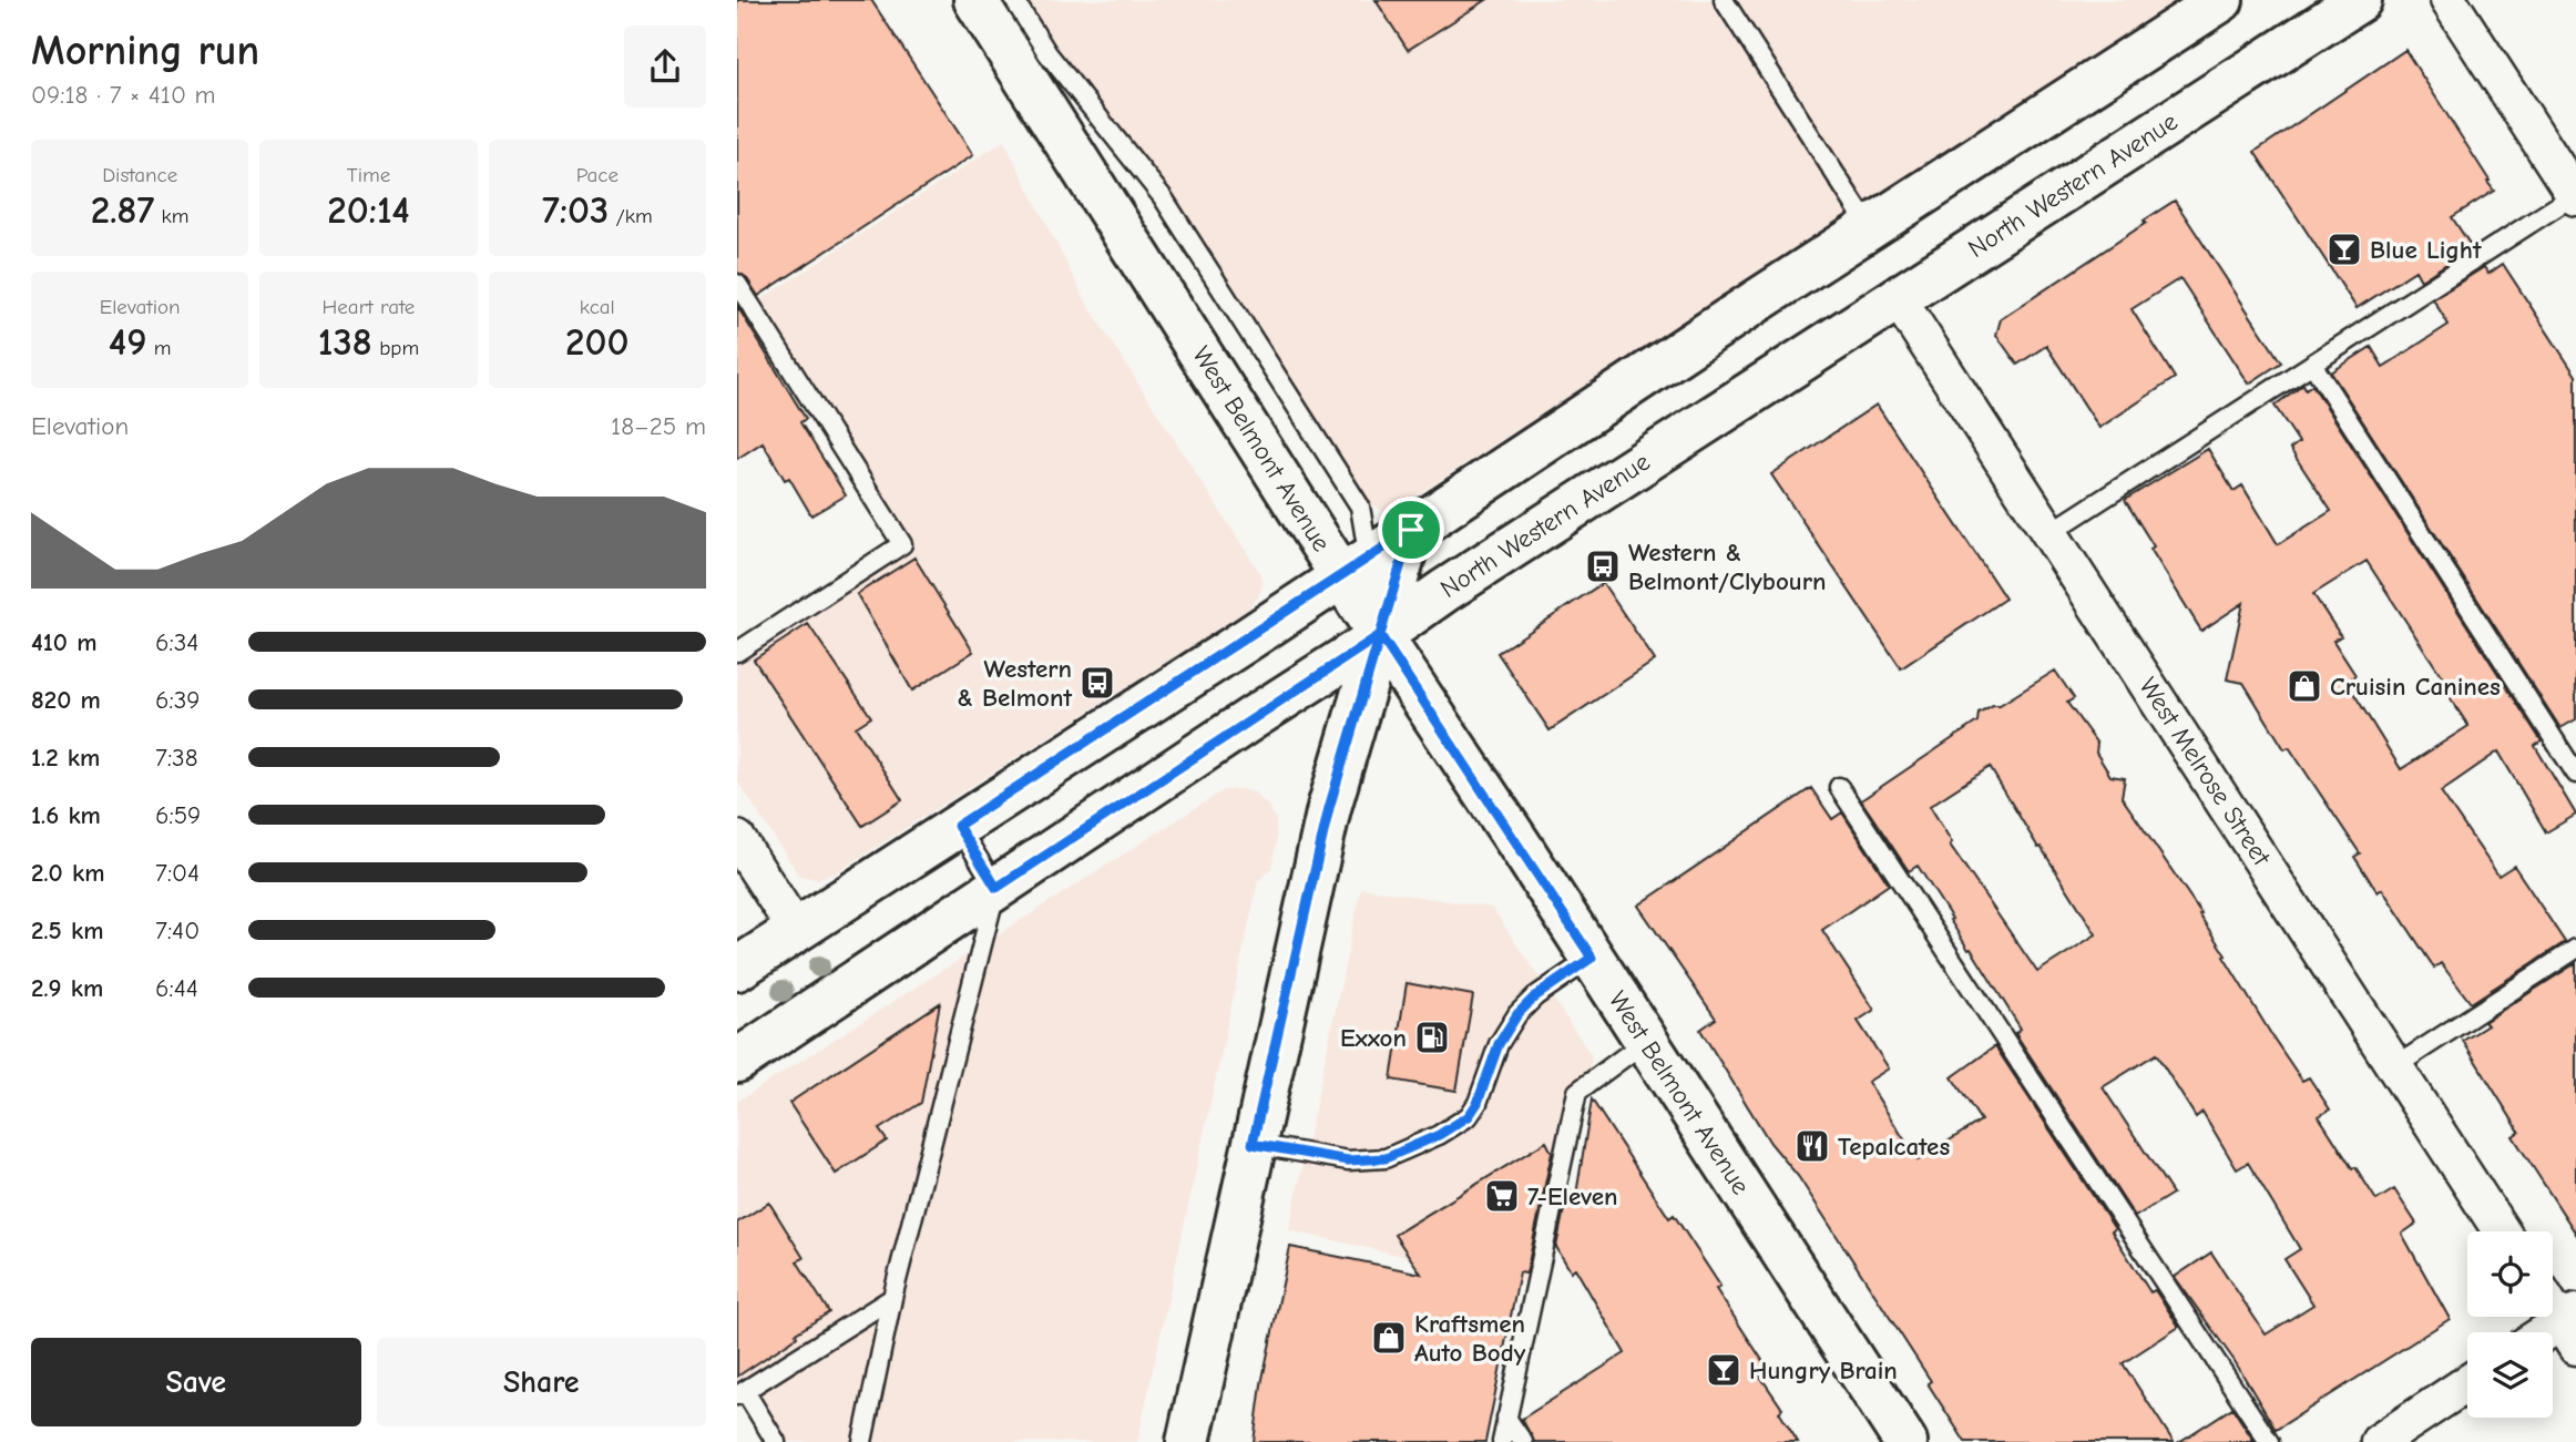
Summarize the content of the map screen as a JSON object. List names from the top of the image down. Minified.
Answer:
{"streets":{"main road":["North Western Avenue","West Belmont Avenue"],"street":["West Melrose Street"]},"crossings":[["North Western Avenue","West Belmont Avenue"],["North Western Avenue","West Melrose Street"]],"places":{"bar":["Blue Light","Hungry Brain"],"bus stop":["Western & Belmont/Clybourn","Western & Belmont"],"shop":["Cruisin Canines","Kraftsmen Auto Body"],"fuel station":["Exxon"],"restaurant":["Tepalcates"],"supermarket":["7-Eleven"]},"page":{"heading":["Morning run","09:18 · 7 × 410 m"],"stats":[["Distance","2.87 km"],["Time","20:14"],["Pace","7:03 /km"],["Elevation","49 m"],["Heart rate","138 bpm"],["kcal","200"]],"chart":["Elevation","18–25 m"],"list":[{"name":"410 m","note":"6:34"},{"name":"820 m","note":"6:39"},{"name":"1.2 km","note":"7:38"},{"name":"1.6 km","note":"6:59"},{"name":"2.0 km","note":"7:04"},{"name":"2.5 km","note":"7:40"},{"name":"2.9 km","note":"6:44"}],"buttons":["Save","Share"]}}
